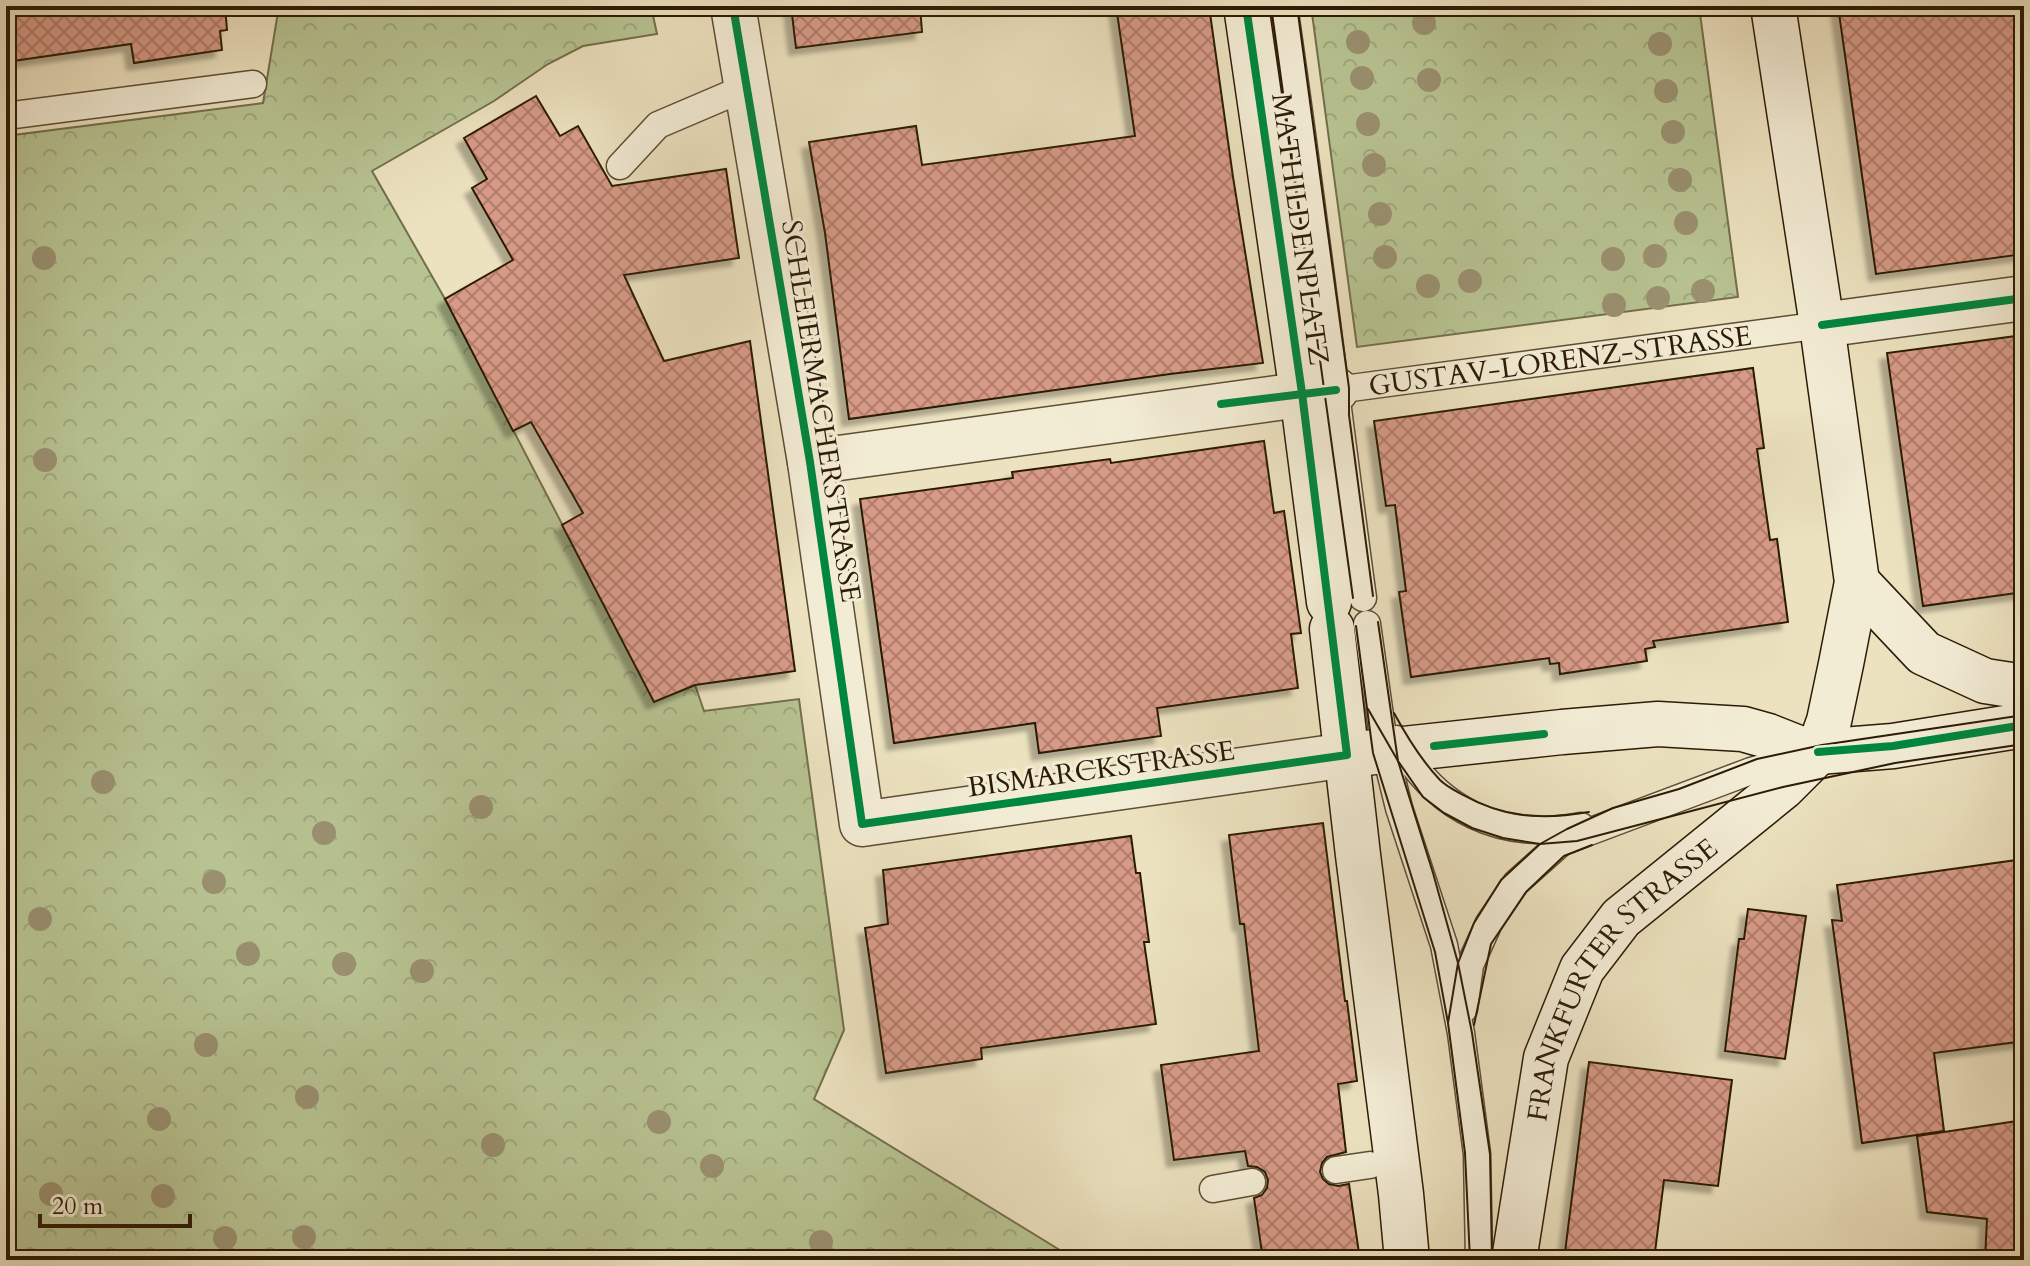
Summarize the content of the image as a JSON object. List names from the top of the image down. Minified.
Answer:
{"streets":{"street":["MATHILDENPLATZ","GUSTAV-LORENZ-STRASSE","SCHLEIERMACHERSTRASSE","BISMARCKSTRASSE","FRANKFURTER STRASSE"]},"crossings":[["MATHILDENPLATZ","GUSTAV-LORENZ-STRASSE"],["MATHILDENPLATZ","BISMARCKSTRASSE"],["GUSTAV-LORENZ-STRASSE","SCHLEIERMACHERSTRASSE"],["SCHLEIERMACHERSTRASSE","BISMARCKSTRASSE"],["BISMARCKSTRASSE","FRANKFURTER STRASSE"]],"scale_bar":"20 m"}
